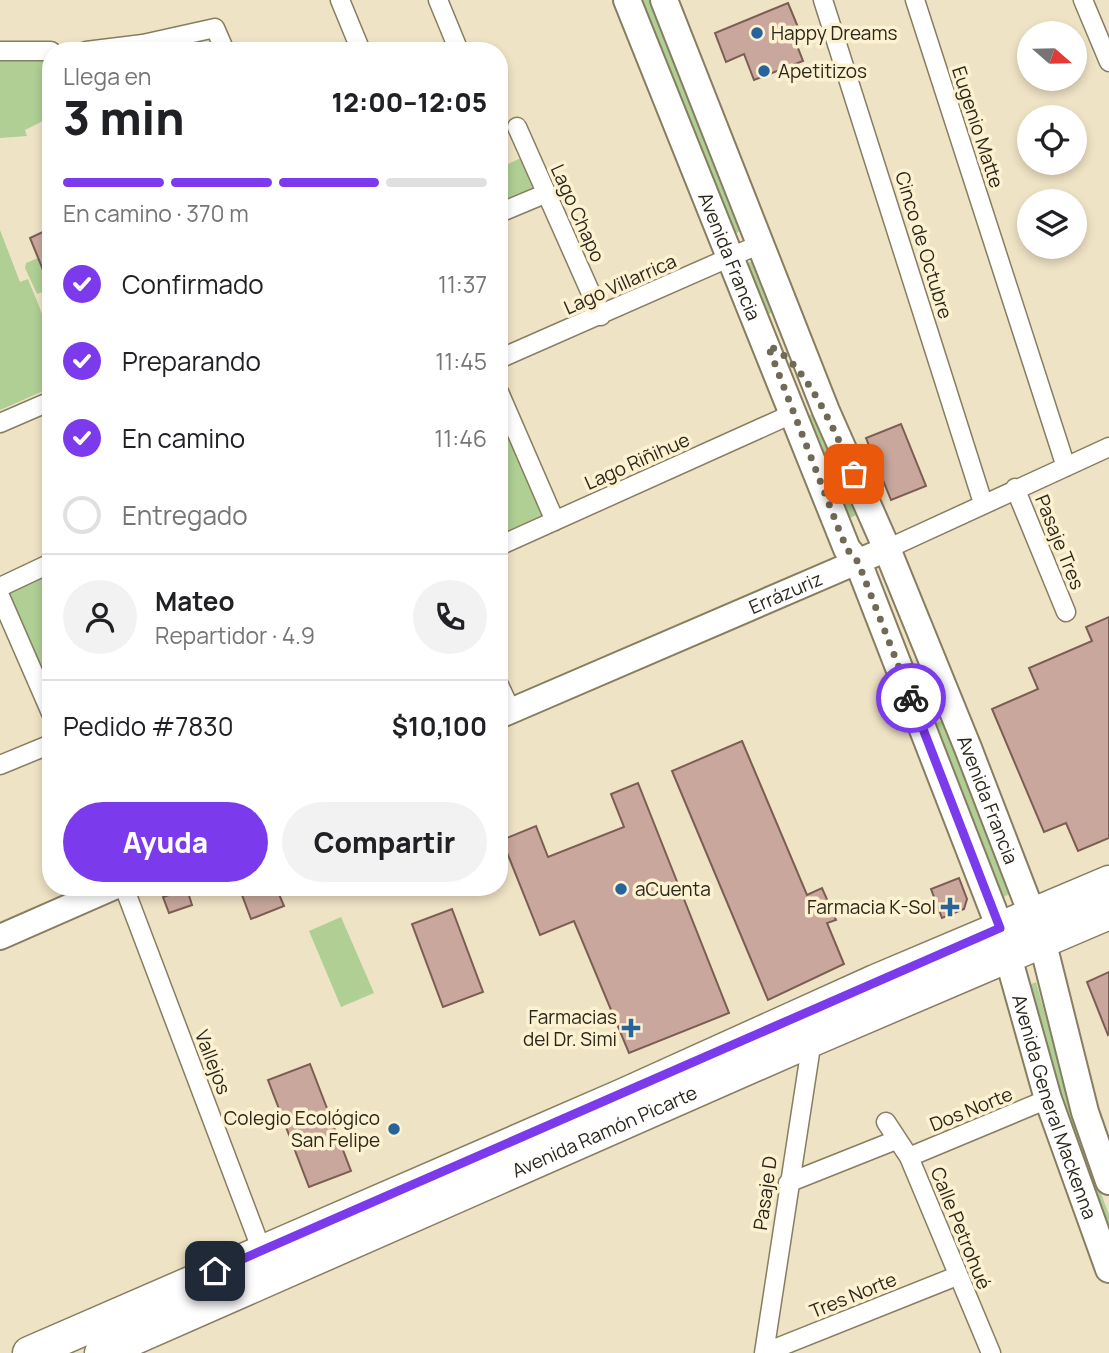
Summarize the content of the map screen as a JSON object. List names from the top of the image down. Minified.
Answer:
{"streets":{"highway":["Avenida Ramón Picarte"],"main road":["Avenida Francia","Avenida General Mackenna"],"street":["Eugenio Matte","Lago Chapo","Cinco de Octubre","Lago Villarrica","Lago Riñihue","Pasaje Tres","Errázuriz","Vallejos","Dos Norte","Pasaje D","Calle Petrohué","Tres Norte"]},"crossings":[["Eugenio Matte","Errázuriz"],["Lago Chapo","Lago Villarrica"],["Cinco de Octubre","Errázuriz"],["Avenida Francia","Lago Villarrica"],["Avenida Francia","Lago Riñihue"],["Avenida Francia","Errázuriz"],["Avenida Francia","Avenida General Mackenna"],["Avenida Francia","Avenida Ramón Picarte"],["Pasaje Tres","Errázuriz"],["Vallejos","Avenida Ramón Picarte"],["Avenida General Mackenna","Dos Norte"],["Avenida General Mackenna","Avenida Ramón Picarte"],["Dos Norte","Calle Petrohué"],["Avenida Ramón Picarte","Pasaje D"],["Pasaje D","Tres Norte"],["Calle Petrohué","Tres Norte"]],"places":{"other":["Happy Dreams","Apetitizos","aCuenta","Colegio Ecológico San Felipe"],"health":["Farmacia K-Sol","Farmacias del Dr. Simi"]},"north":"right","page":{"heading":["3 min","Llega en","12:00–12:05"],"panel":["Mateo","Repartidor · 4.9","Pedido #7830","$10,100"],"bar":"En camino · 370 m","list":[["Confirmado","11:37"],["Preparando","11:45"],["En camino","11:46"],"Entregado"],"buttons":["Ayuda","Compartir"]}}
